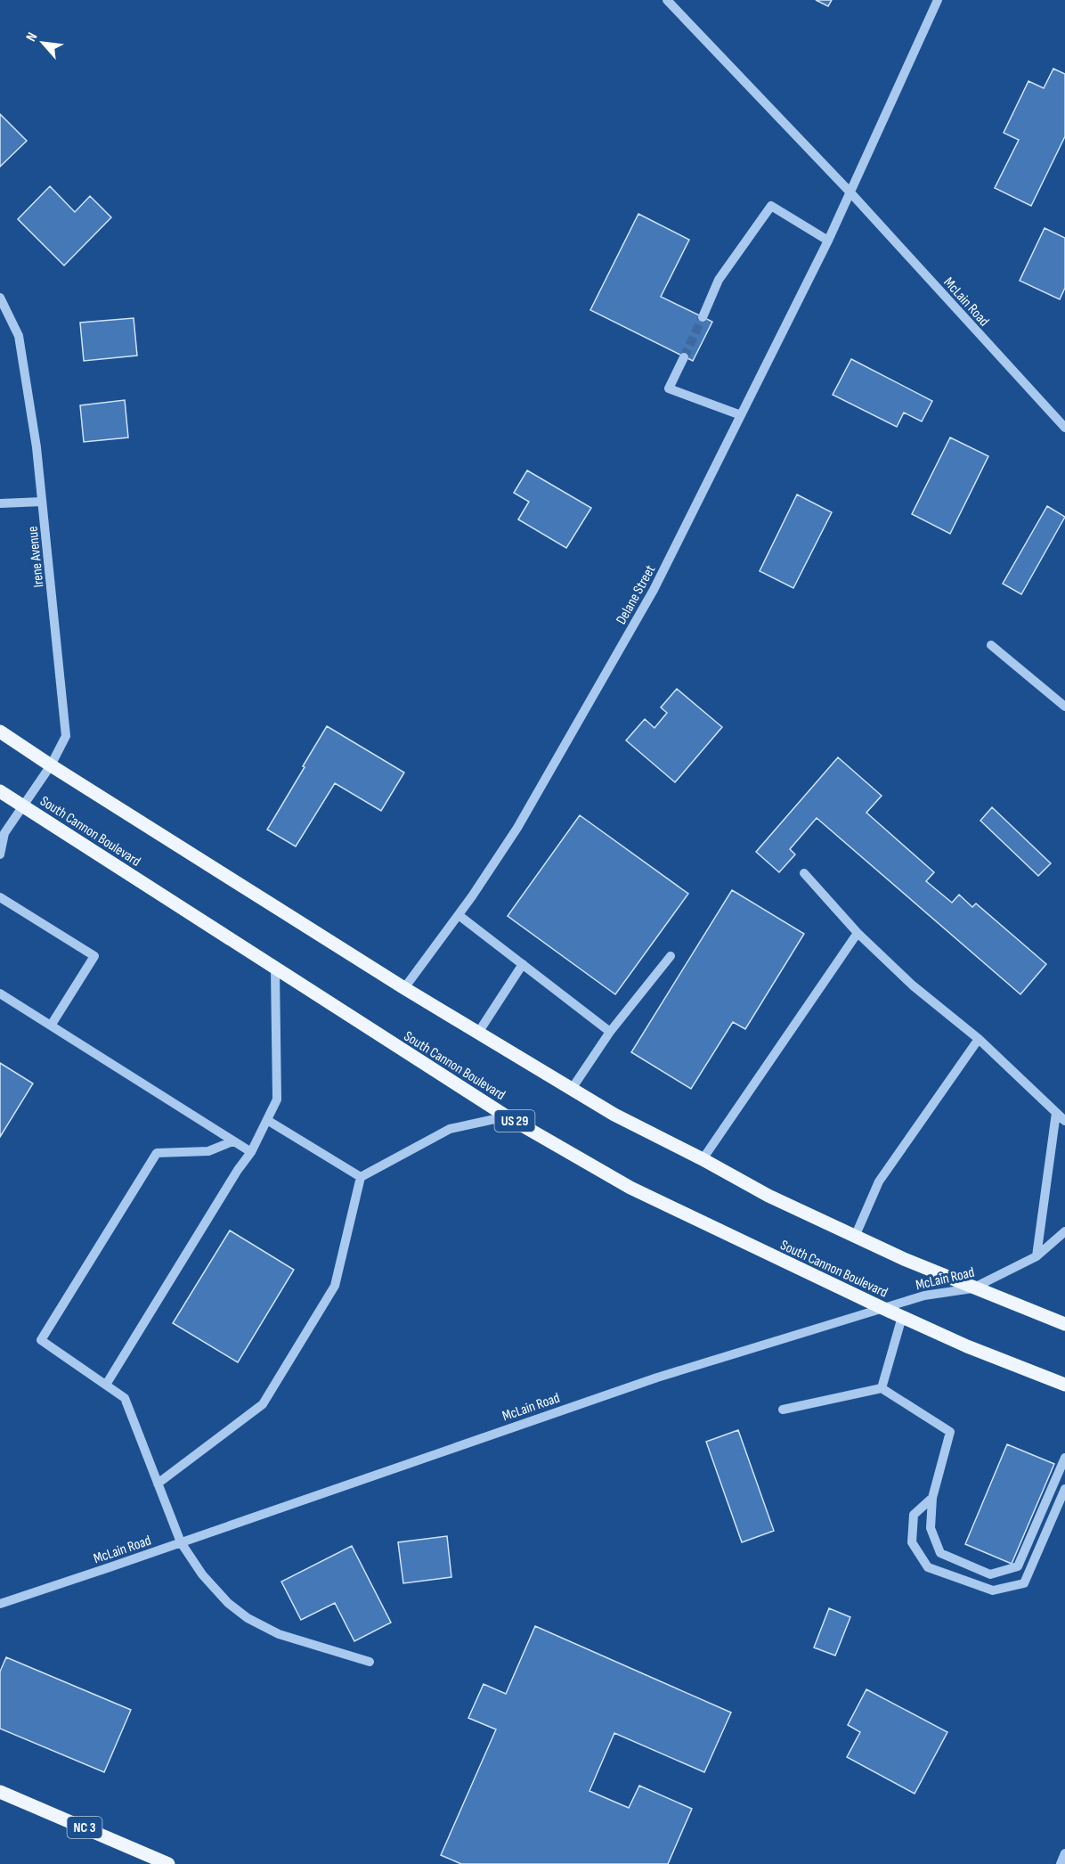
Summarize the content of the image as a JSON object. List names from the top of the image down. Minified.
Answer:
{"streets":{"main road":["South Cannon Boulevard","US 29","NC 3"],"street":["McLain Road","Irene Avenue","Delane Street"]},"crossings":[["McLain Road","Delane Street"],["McLain Road","South Cannon Boulevard"],["Irene Avenue","South Cannon Boulevard"]],"north":"top left"}
